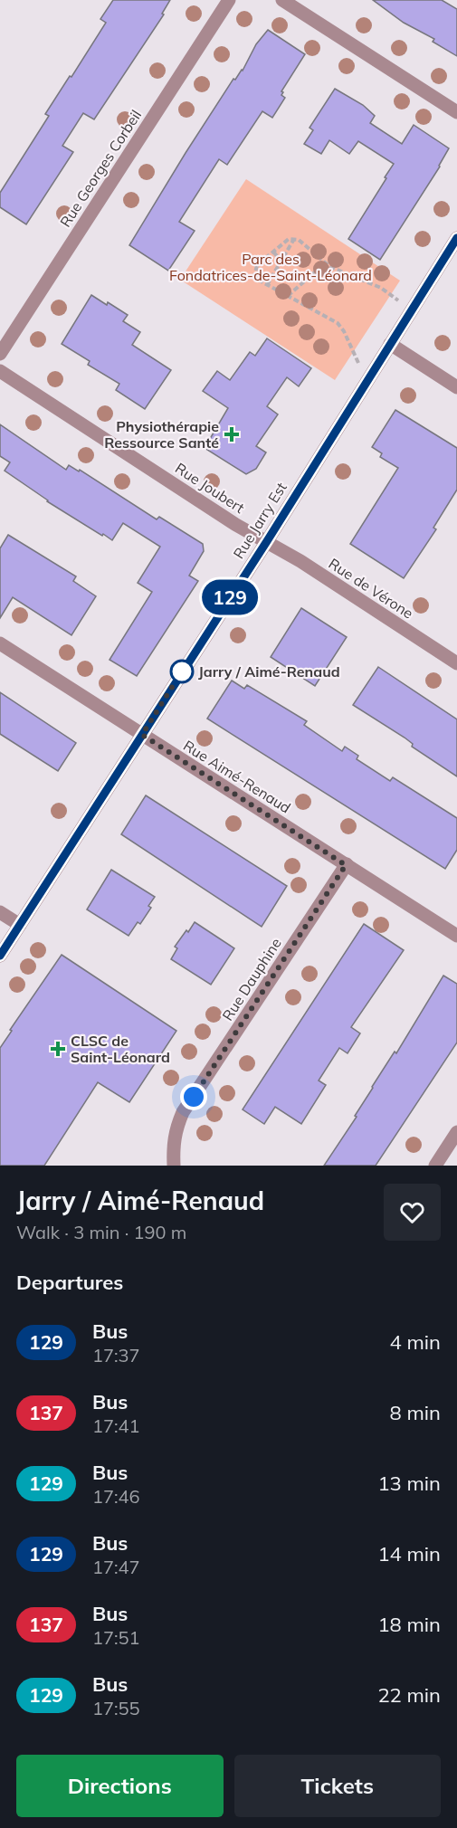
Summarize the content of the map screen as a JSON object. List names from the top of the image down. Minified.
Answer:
{"streets":{"street":["Rue Georges Corbeil","Rue Joubert","Rue Jarry Est","Rue de Vérone","Rue Aimé-Renaud","Rue Dauphine"]},"crossings":[["Rue Joubert","Rue Jarry Est"],["Rue Joubert","Rue de Vérone"],["Rue Jarry Est","Rue de Vérone"],["Rue Jarry Est","Rue Aimé-Renaud"],["Rue Aimé-Renaud","Rue Dauphine"]],"parks":["Parc des Fondatrices-de-Saint-Léonard"],"places":{"health":["Physiothérapie Ressource Santé","CLSC de Saint-Léonard"],"other":["Jarry / Aimé-Renaud"]},"lines":["bus line 129"],"page":{"on_map":"129","heading":[["Jarry / Aimé-Renaud","Walk · 3 min · 190 m"],"Departures"],"list":[{"mark":"129","name":"Bus","note":"17:37","value":"4 min"},{"mark":"137","name":"Bus","note":"17:41","value":"8 min"},{"mark":"129","name":"Bus","note":"17:46","value":"13 min"},{"mark":"129","name":"Bus","note":"17:47","value":"14 min"},{"mark":"137","name":"Bus","note":"17:51","value":"18 min"},{"mark":"129","name":"Bus","note":"17:55","value":"22 min"}],"buttons":["Directions","Tickets"]}}
